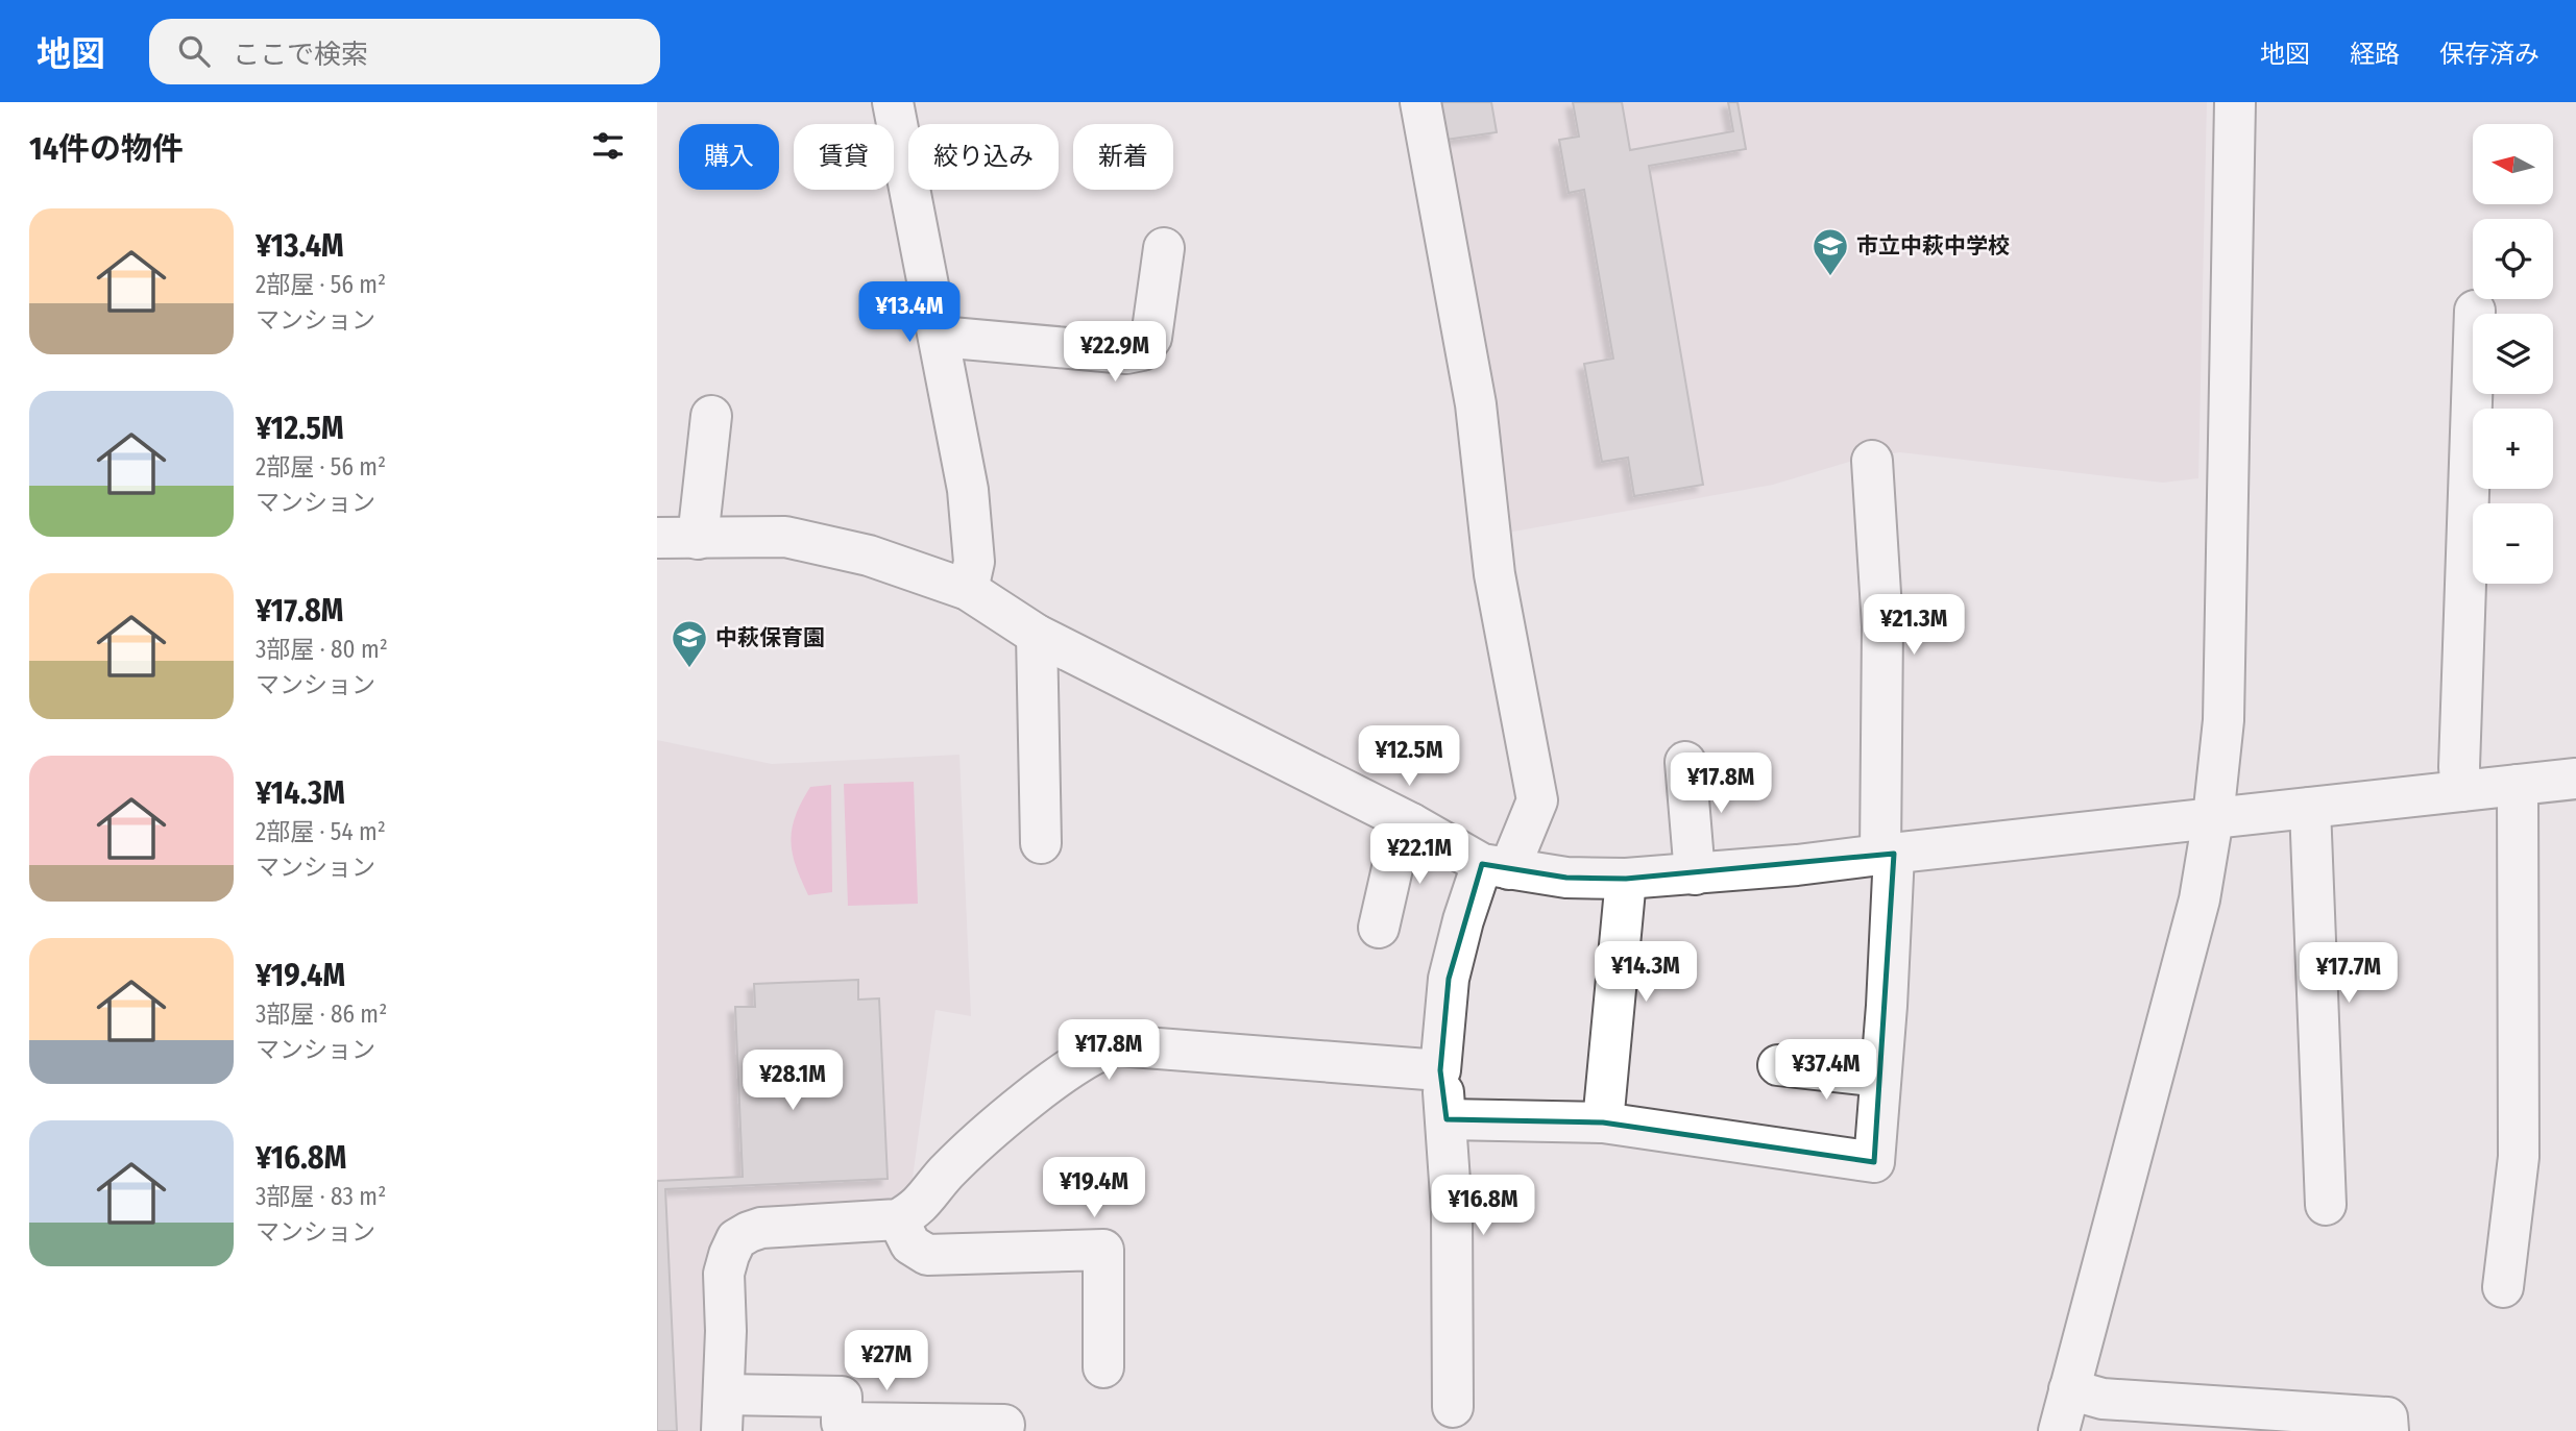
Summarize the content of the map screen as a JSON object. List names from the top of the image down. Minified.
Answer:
{"places":{"school or university":["市立中萩中学校","中萩保育園"]},"north":"left","page":{"header":"地図","search":"ここで検索","nav":["地図","経路","保存済み"],"heading":"14件の物件","map_buttons":["+","−"],"chip":["購入","賃貸","絞り込み","新着"],"list":[{"name":"¥13.4M","note":"2部屋 · 56 m² · マンション"},{"name":"¥12.5M","note":"2部屋 · 56 m² · マンション"},{"name":"¥17.8M","note":"3部屋 · 80 m² · マンション"},{"name":"¥14.3M","note":"2部屋 · 54 m² · マンション"},{"name":"¥19.4M","note":"3部屋 · 86 m² · マンション"},{"name":"¥16.8M","note":"3部屋 · 83 m² · マンション"}],"price":["¥13.4M","¥22.9M","¥21.3M","¥12.5M","¥17.8M","¥22.1M","¥14.3M","¥17.7M","¥17.8M","¥37.4M","¥28.1M","¥19.4M","¥16.8M","¥27M"]}}
